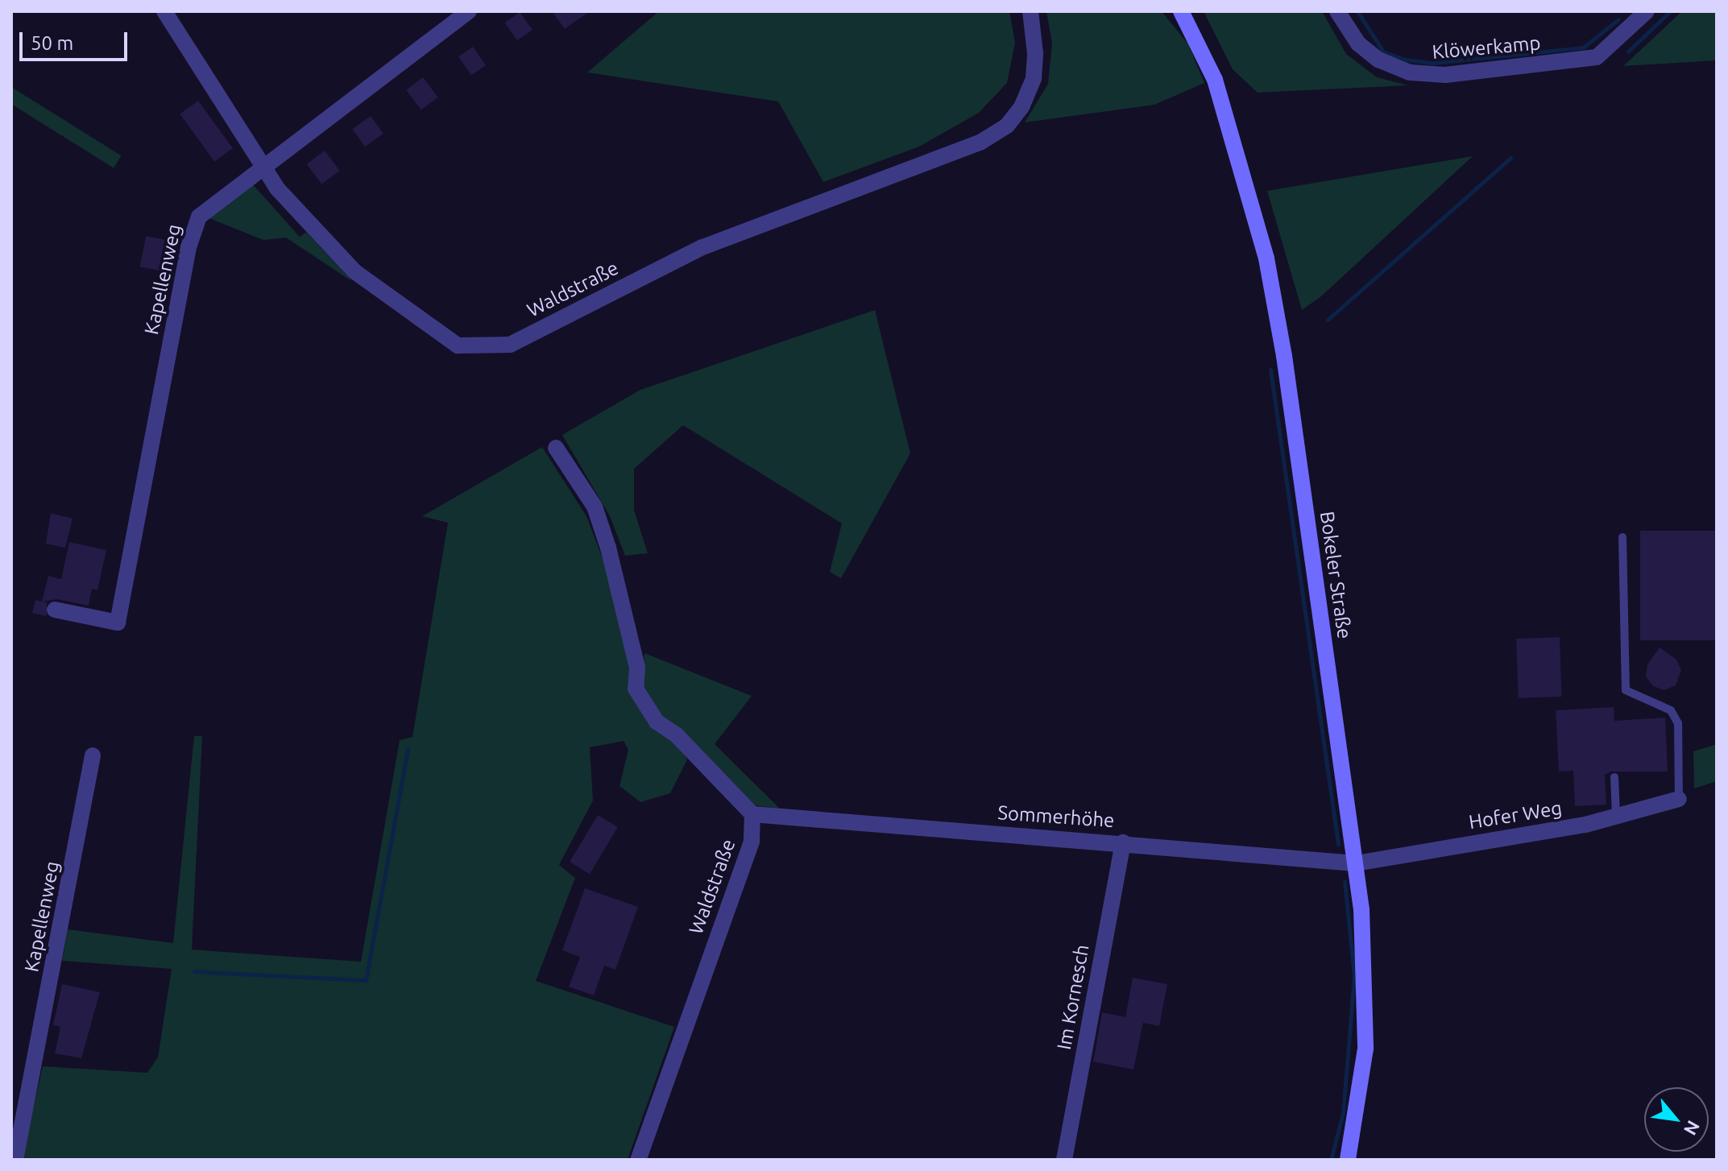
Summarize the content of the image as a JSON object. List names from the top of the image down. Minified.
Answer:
{"streets":{"street":["Klöwerkamp","Kapellenweg","Waldstraße","Bokeler Straße","Hofer Weg","Sommerhöhe","Im Kornesch"]},"crossings":[["Kapellenweg","Waldstraße"],["Waldstraße","Sommerhöhe"],["Bokeler Straße","Hofer Weg"],["Bokeler Straße","Sommerhöhe"],["Hofer Weg","Sommerhöhe"],["Sommerhöhe","Im Kornesch"]],"scale_bar":"50 m","north":"bottom right"}
